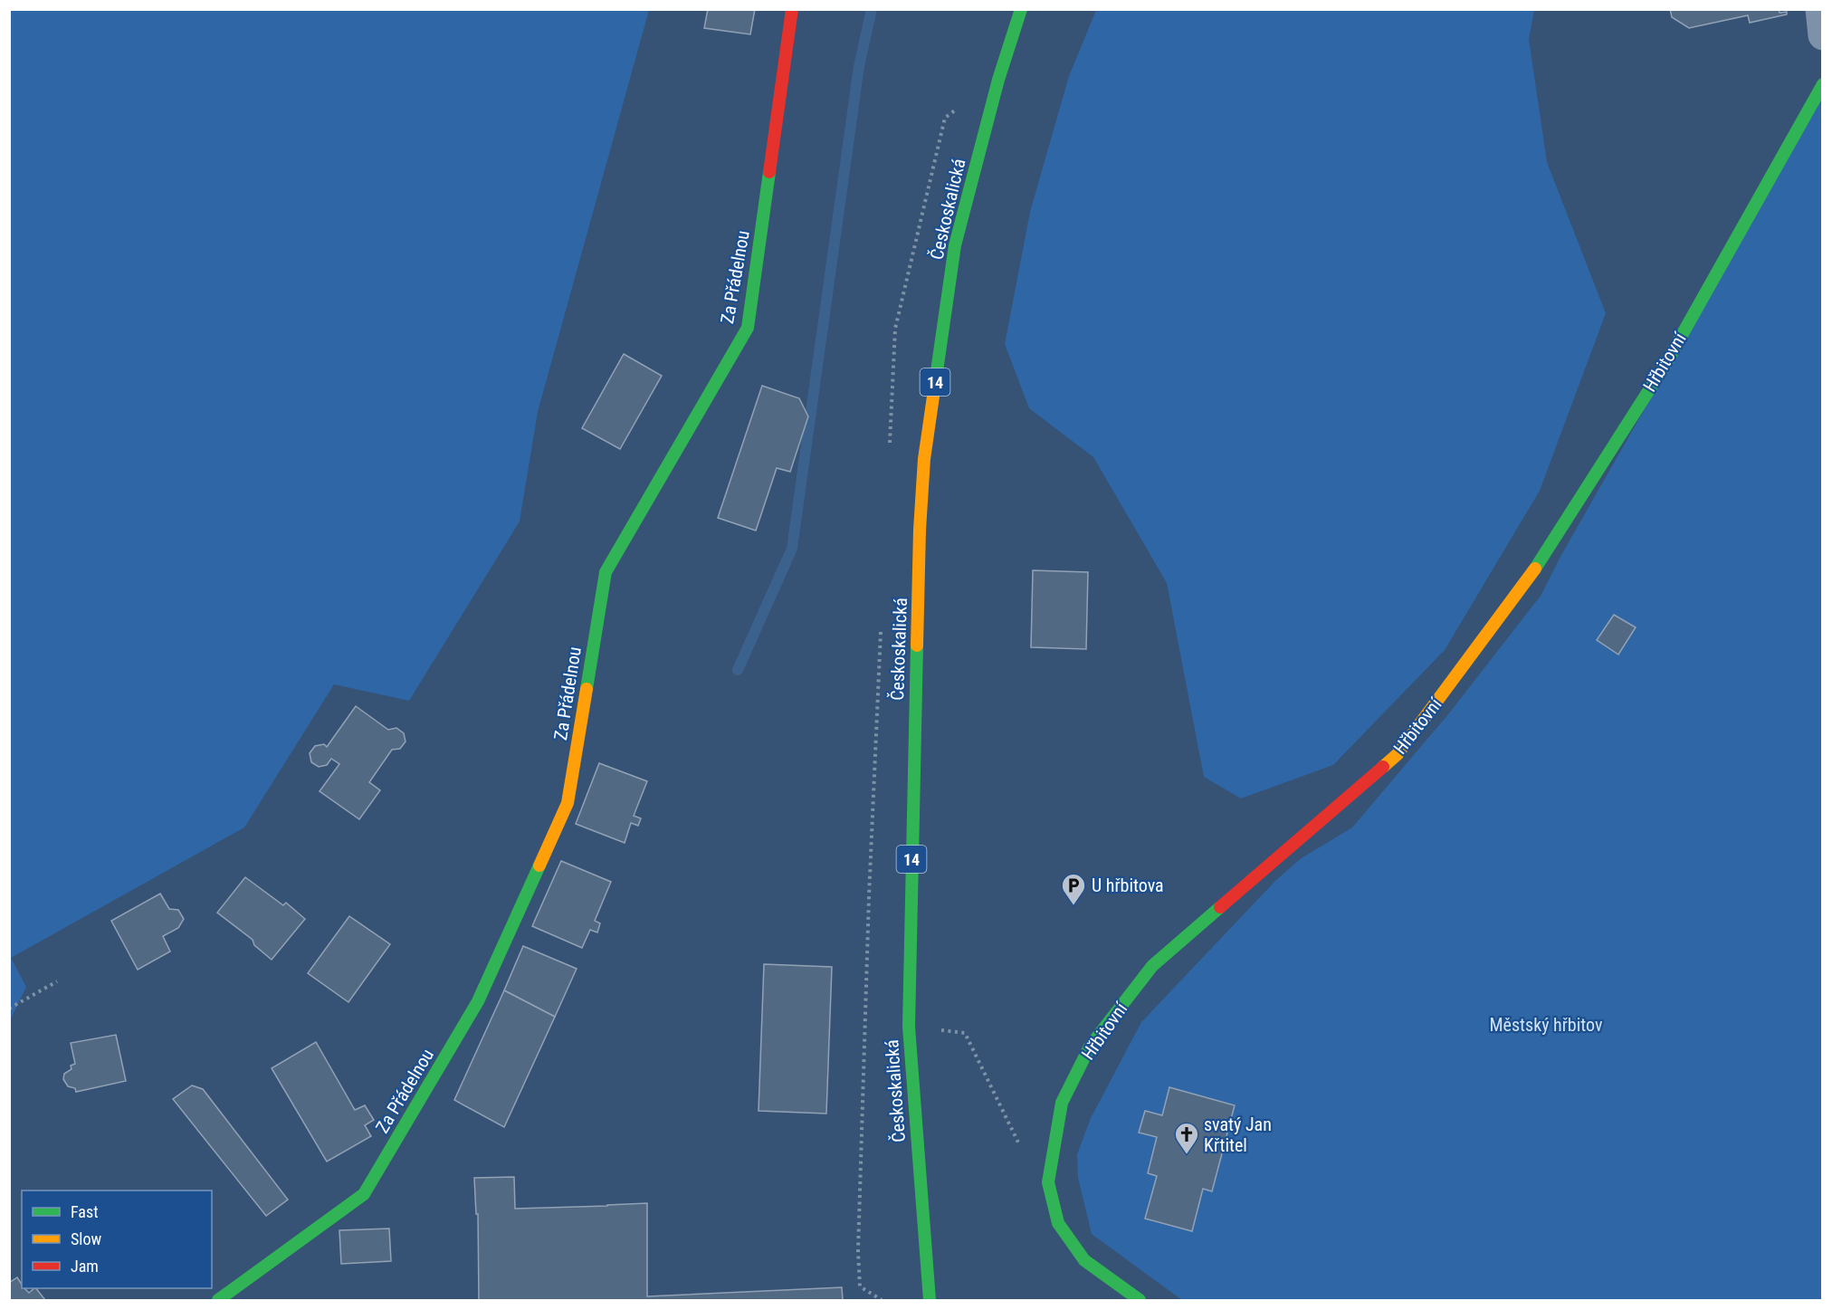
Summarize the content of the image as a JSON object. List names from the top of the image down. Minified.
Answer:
{"streets":{"street":["Českoskalická","Za Přádelnou","Hřbitovní","14"]},"parks":["Městský hřbitov"],"places":{"parking":["U hřbitova"],"church":["svatý Jan Křtitel"]},"legend":["Fast","Slow","Jam"]}
